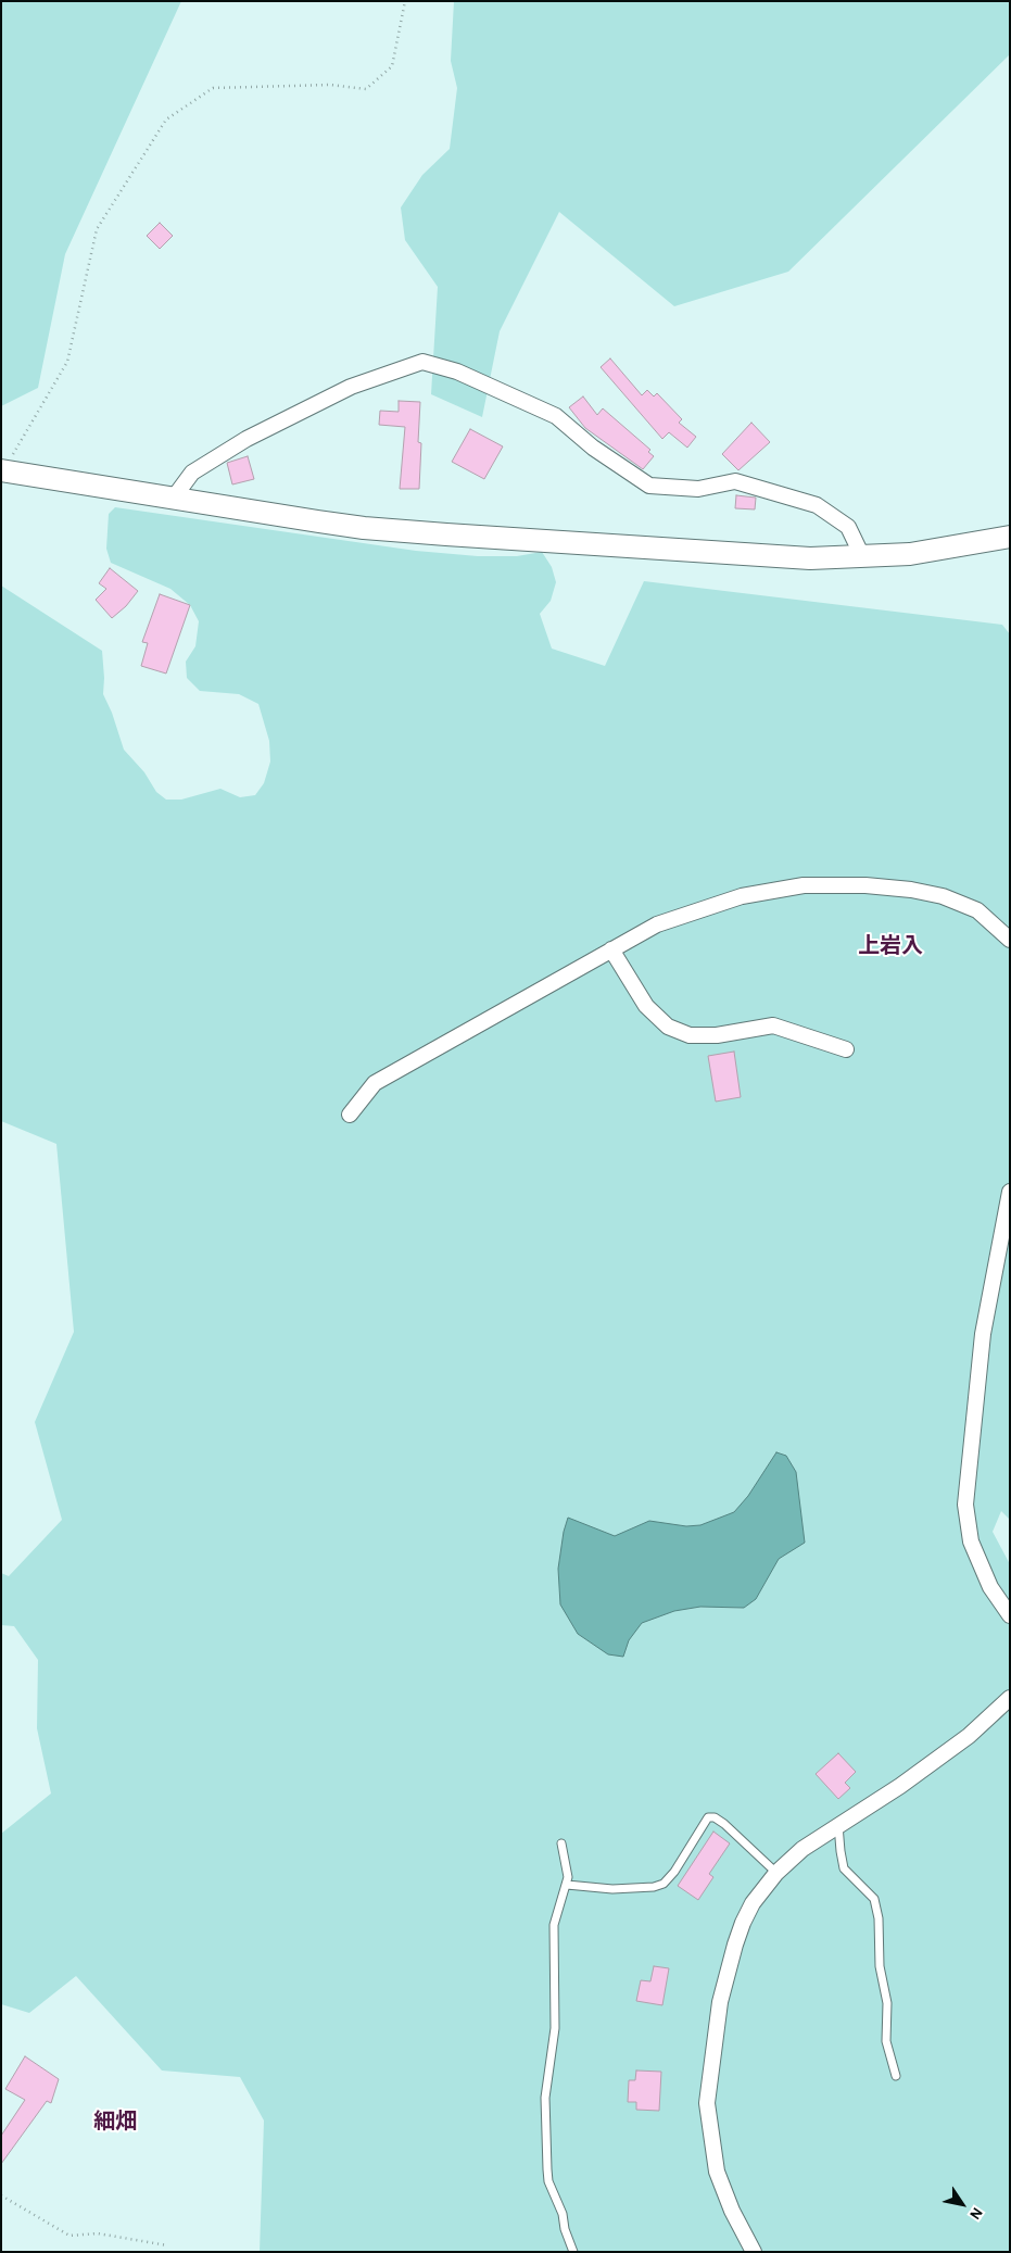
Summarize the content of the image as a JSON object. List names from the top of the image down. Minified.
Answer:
{"districts":["上岩入","細畑"],"north":"bottom right"}
